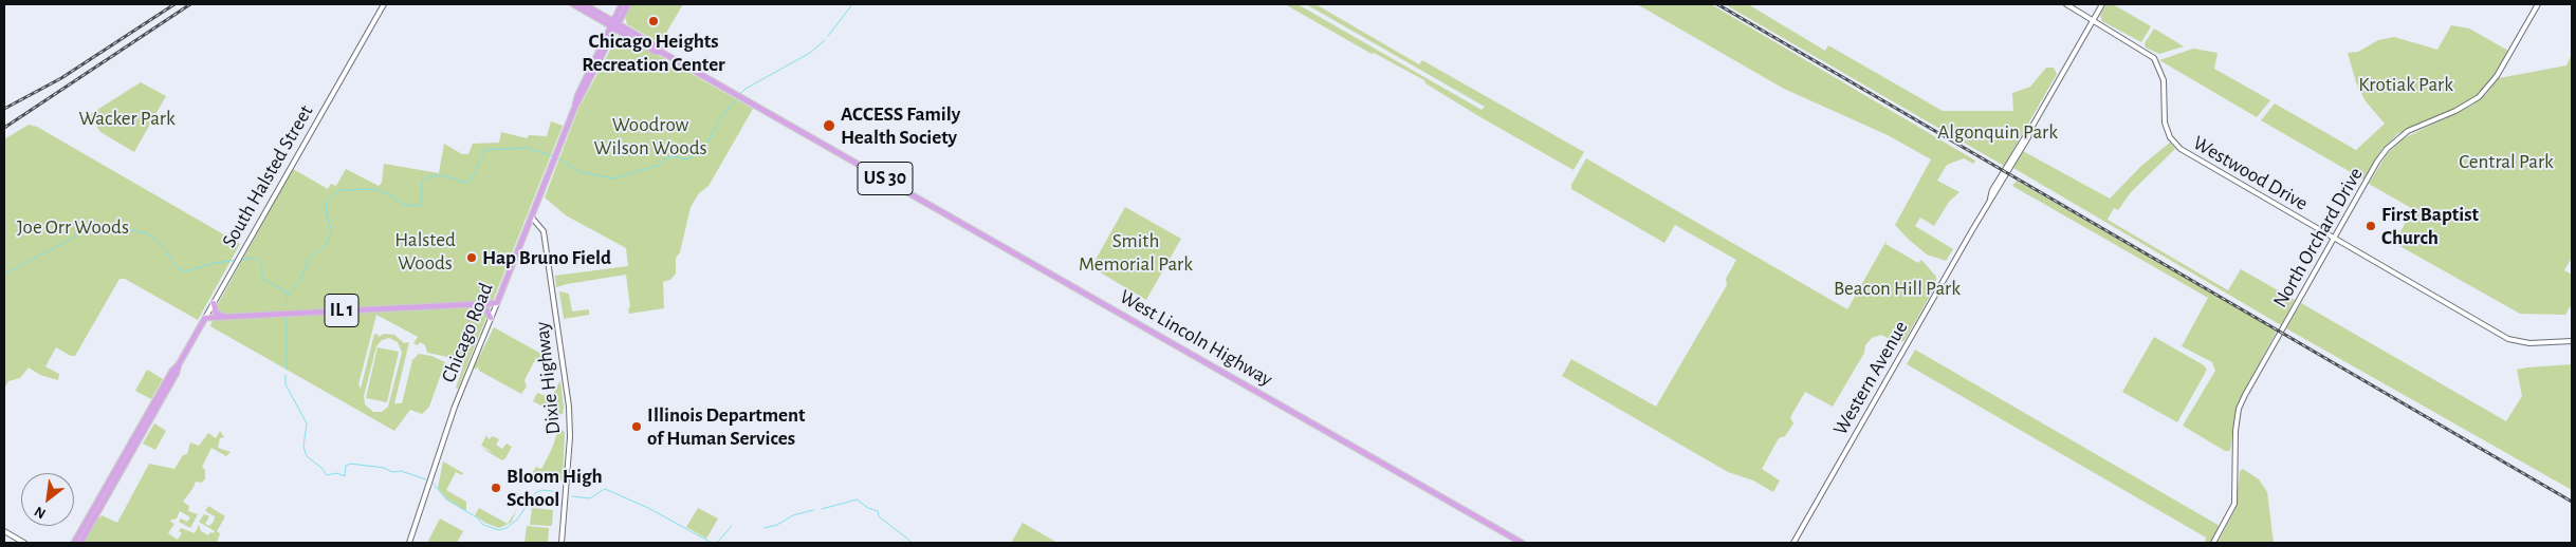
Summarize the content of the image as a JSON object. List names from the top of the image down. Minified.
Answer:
{"streets":{"main road":["South Halsted Street","US 30","IL 1","Chicago Road","West Lincoln Highway"],"street":["Westwood Drive","North Orchard Drive","Dixie Highway","Western Avenue"]},"crossings":[["Westwood Drive","North Orchard Drive"],["Westwood Drive","Western Avenue"],["South Halsted Street","IL 1"],["US 30","Chicago Road"],["US 30","West Lincoln Highway"],["IL 1","Chicago Road"],["Chicago Road","West Lincoln Highway"],["Chicago Road","Dixie Highway"]],"parks":["Krotiak Park","Wacker Park","Woodrow Wilson Woods","Algonquin Park","Central Park","Joe Orr Woods","Halsted Woods","Smith Memorial Park","Beacon Hill Park"],"places":["Chicago Heights Recreation Center","ACCESS Family Health Society","First Baptist Church","Hap Bruno Field","Illinois Department of Human Services","Bloom High School"],"north":"bottom left"}
